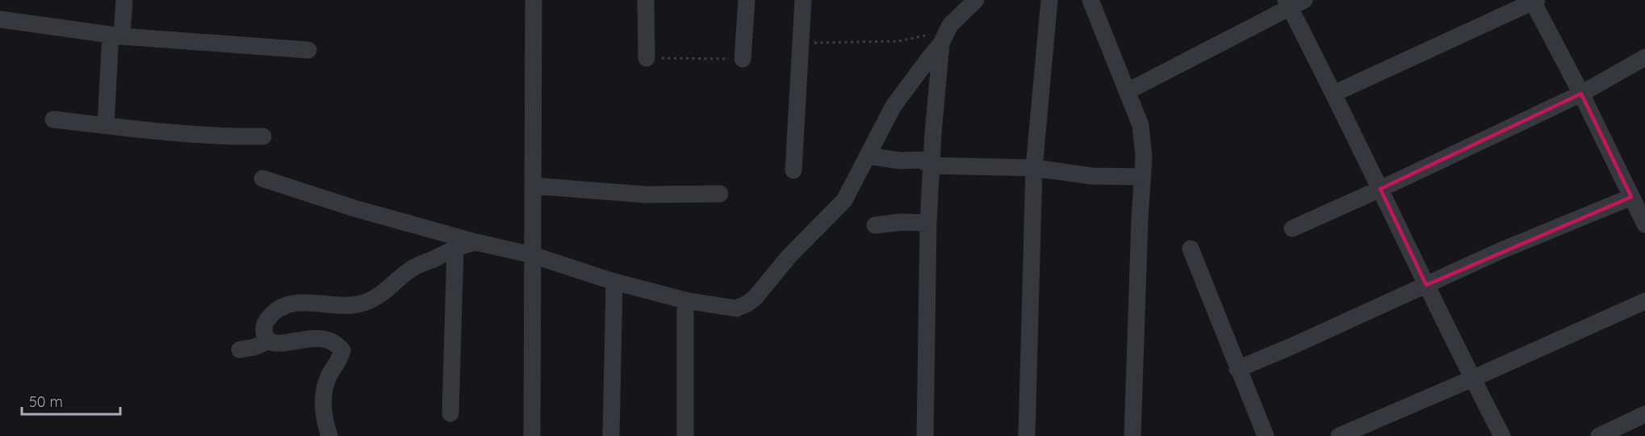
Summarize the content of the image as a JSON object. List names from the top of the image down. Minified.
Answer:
{"scale_bar":"50 m"}
